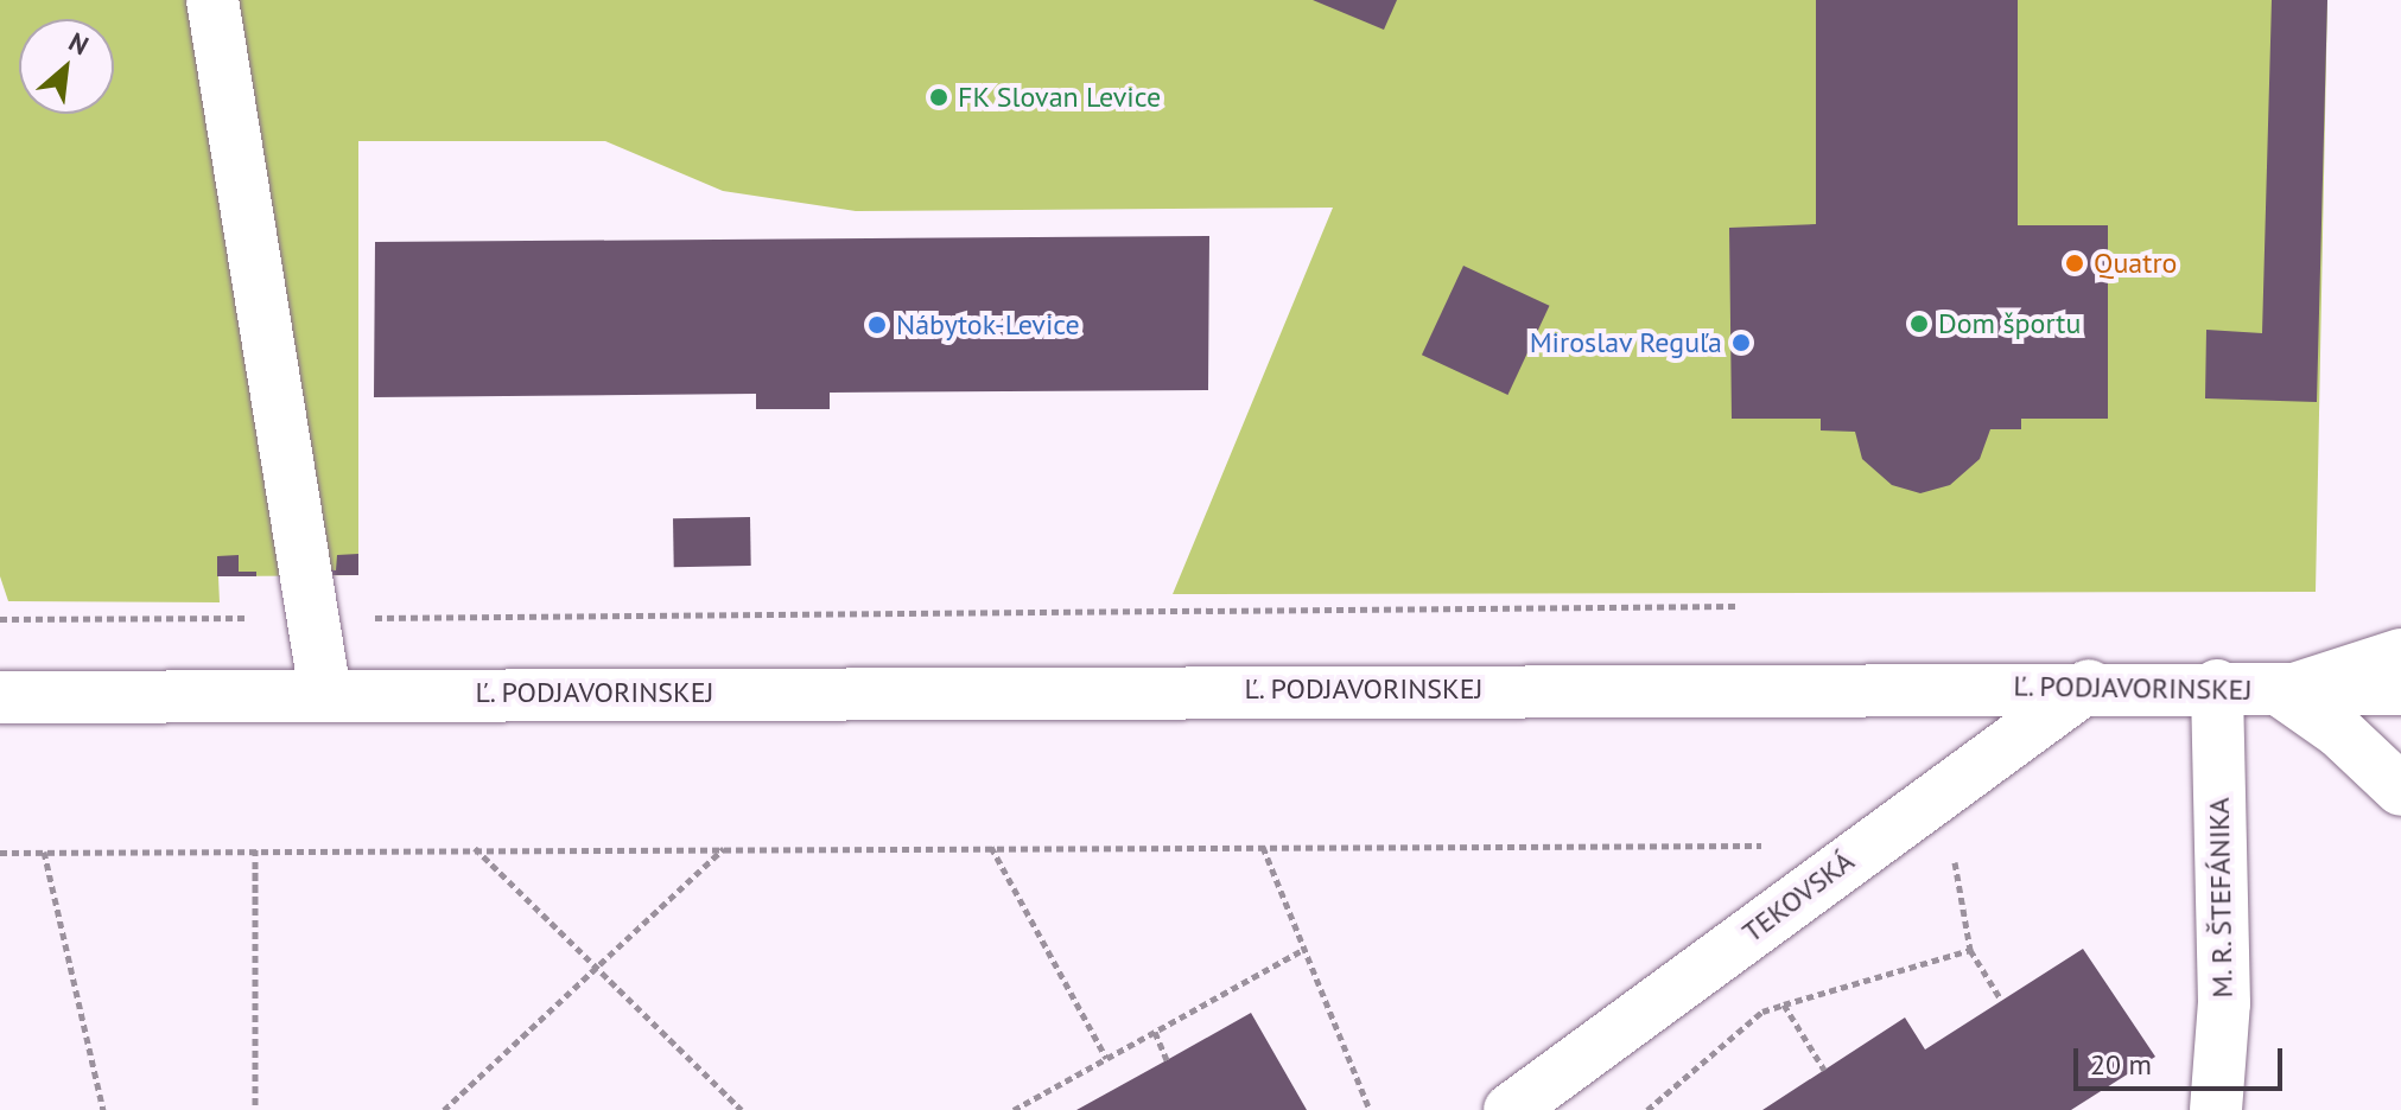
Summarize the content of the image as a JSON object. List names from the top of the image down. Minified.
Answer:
{"streets":{"street":["Ľ. PODJAVORINSKEJ","TEKOVSKÁ","M. R. ŠTEFÁNIKA"]},"crossings":[["Ľ. PODJAVORINSKEJ","TEKOVSKÁ"],["Ľ. PODJAVORINSKEJ","M. R. ŠTEFÁNIKA"]],"places":["FK Slovan Levice","Quatro","Dom športu","Nábytok-Levice","Miroslav Reguľa"],"scale_bar":"20 m","north":"top right"}
